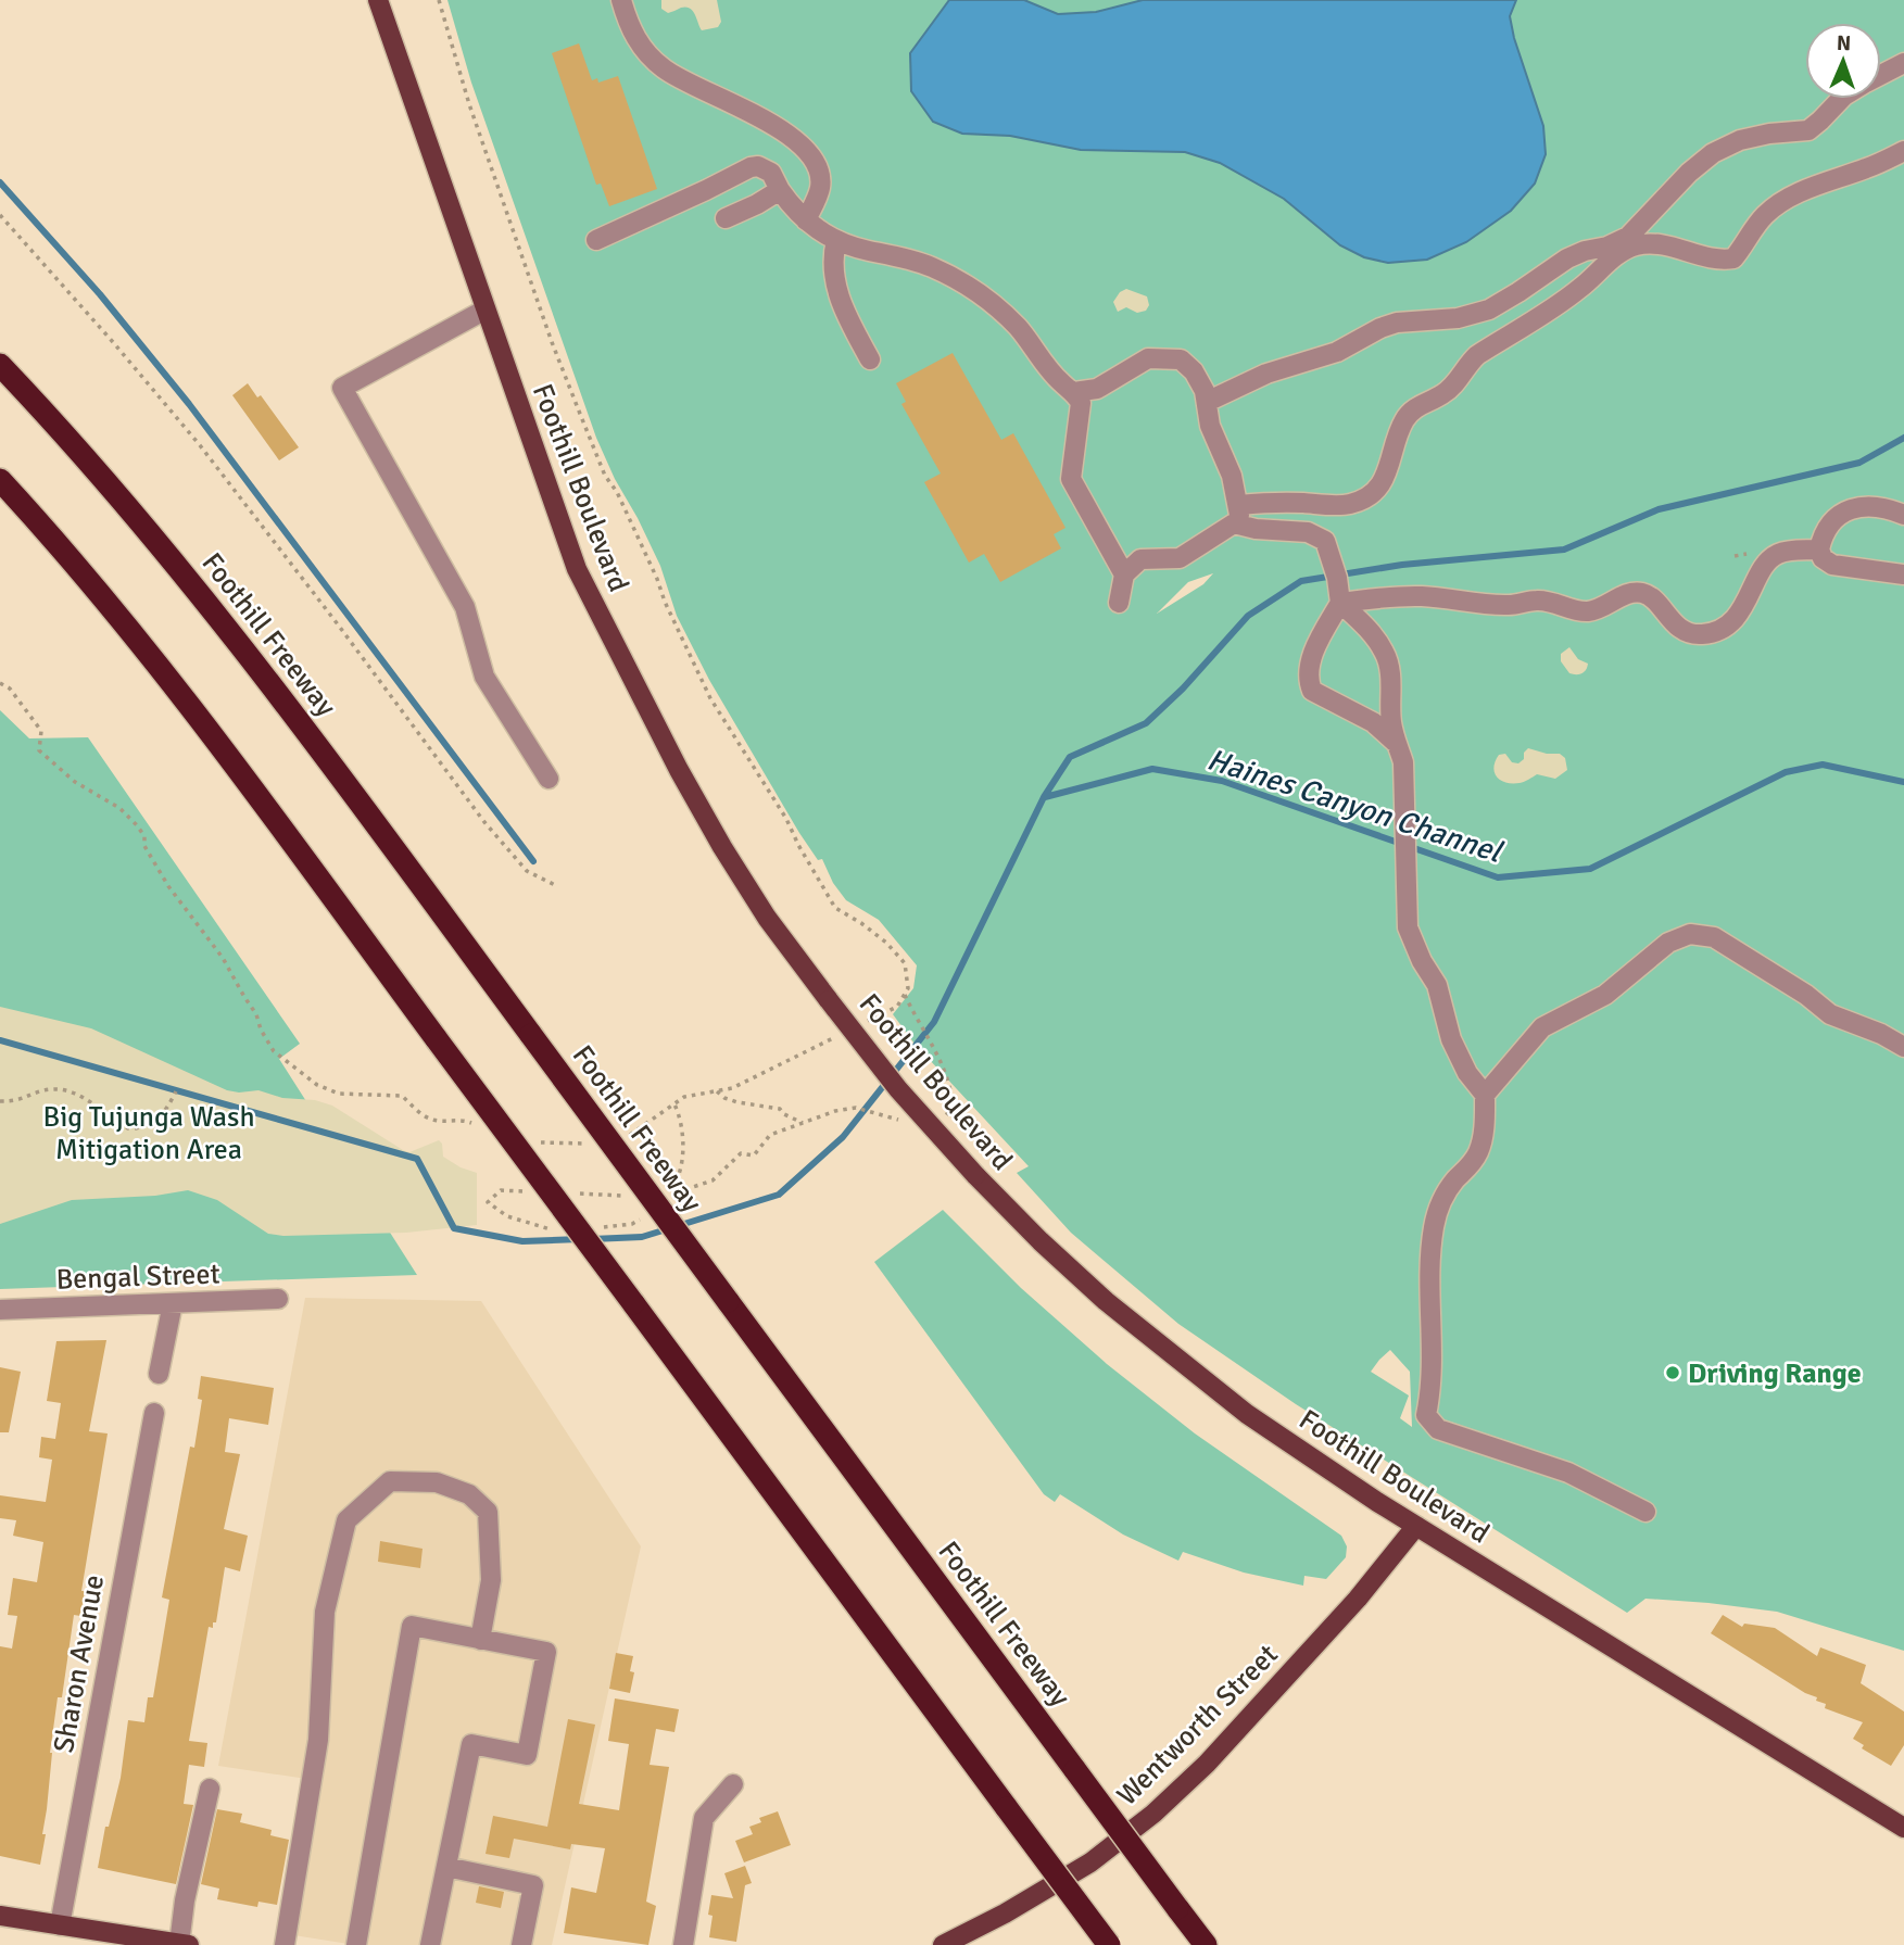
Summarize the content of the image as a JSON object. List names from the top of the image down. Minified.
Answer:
{"streets":{"highway":["Foothill Freeway"],"main road":["Foothill Boulevard","Wentworth Street"],"street":["Bengal Street","Sharon Avenue"]},"crossings":[["Foothill Boulevard","Wentworth Street"]],"water":["Haines Canyon Channel"],"parks":["Big Tujunga Wash Mitigation Area"],"places":["Driving Range"],"north":"top"}
